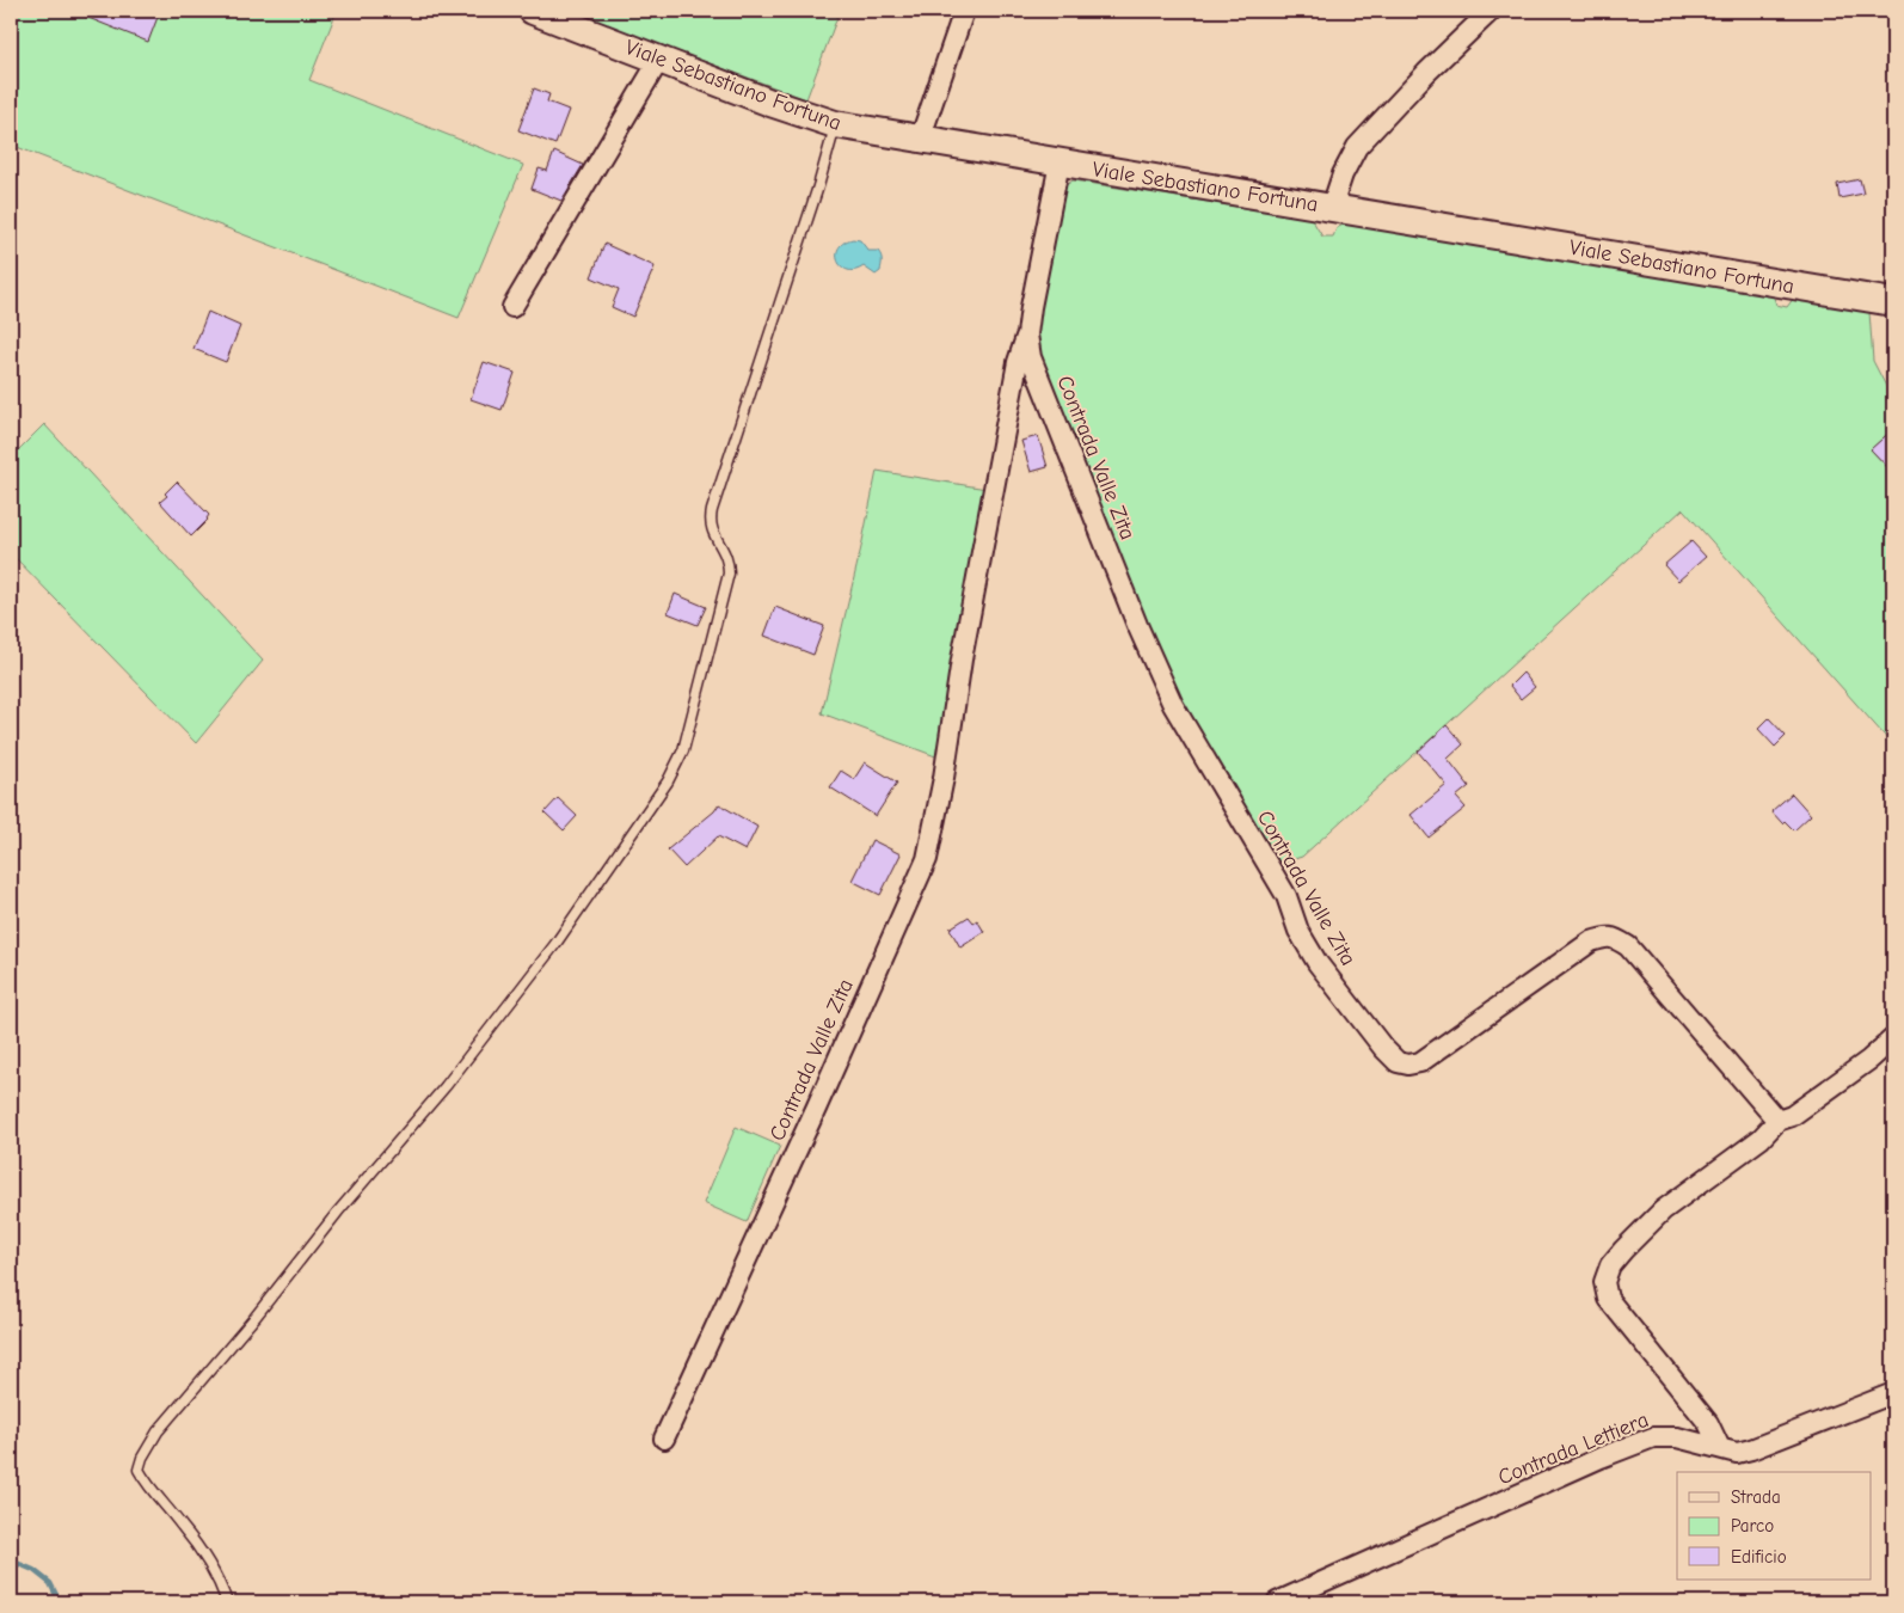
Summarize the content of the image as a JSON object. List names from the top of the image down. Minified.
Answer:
{"streets":{"street":["Viale Sebastiano Fortuna","Contrada Valle Zita","Contrada Lettiera"]},"crossings":[["Viale Sebastiano Fortuna","Contrada Valle Zita"]],"legend":["Strada","Parco","Edificio"]}
